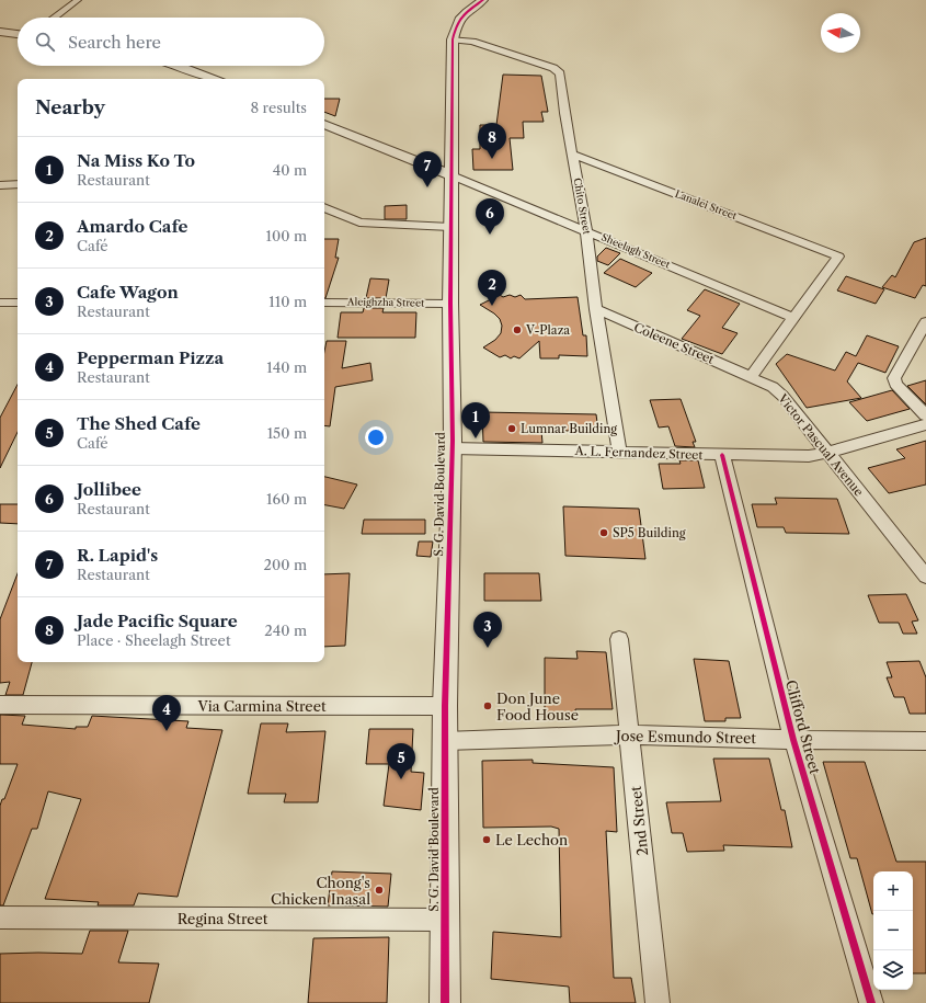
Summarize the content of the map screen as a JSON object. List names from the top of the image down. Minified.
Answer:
{"streets":{"street":["Lanalei Street","Chito Street","Sheelagh Street","Aleighzha Street","Coleene Street","Victor Pascual Avenue","A. L. Fernandez Street","S. G. David Boulevard","Via Carmina Street","Clifford Street","Jose Esmundo Street","2nd Street","Regina Street"]},"crossings":[["Lanalei Street","Chito Street"],["Lanalei Street","Sheelagh Street"],["Chito Street","Sheelagh Street"],["Chito Street","Coleene Street"],["Chito Street","A. L. Fernandez Street"],["Chito Street","S. G. David Boulevard"],["Sheelagh Street","S. G. David Boulevard"],["Aleighzha Street","S. G. David Boulevard"],["Coleene Street","Victor Pascual Avenue"],["Victor Pascual Avenue","A. L. Fernandez Street"],["A. L. Fernandez Street","S. G. David Boulevard"],["A. L. Fernandez Street","Clifford Street"],["S. G. David Boulevard","Via Carmina Street"],["S. G. David Boulevard","Jose Esmundo Street"],["S. G. David Boulevard","Regina Street"],["Clifford Street","Jose Esmundo Street"],["Jose Esmundo Street","2nd Street"]],"places":["V-Plaza","Lumnar Building","SP5 Building","Don June Food House","Le Lechon","Chong's Chicken Inasal"],"north":"left","page":{"search":"Search here","heading":["Nearby","8 results"],"pins":["8","7","6","2","1","3","4","5"],"list":[{"mark":"1","name":"Na Miss Ko To","note":"Restaurant","value":"40 m"},{"mark":"2","name":"Amardo Cafe","note":"Café","value":"100 m"},{"mark":"3","name":"Cafe Wagon","note":"Restaurant","value":"110 m"},{"mark":"4","name":"Pepperman Pizza","note":"Restaurant","value":"140 m"},{"mark":"5","name":"The Shed Cafe","note":"Café","value":"150 m"},{"mark":"6","name":"Jollibee","note":"Restaurant","value":"160 m"},{"mark":"7","name":"R. Lapid's","note":"Restaurant","value":"200 m"},{"mark":"8","name":"Jade Pacific Square","note":"Place · Sheelagh Street","value":"240 m"}],"map_buttons":["+","−"]}}
